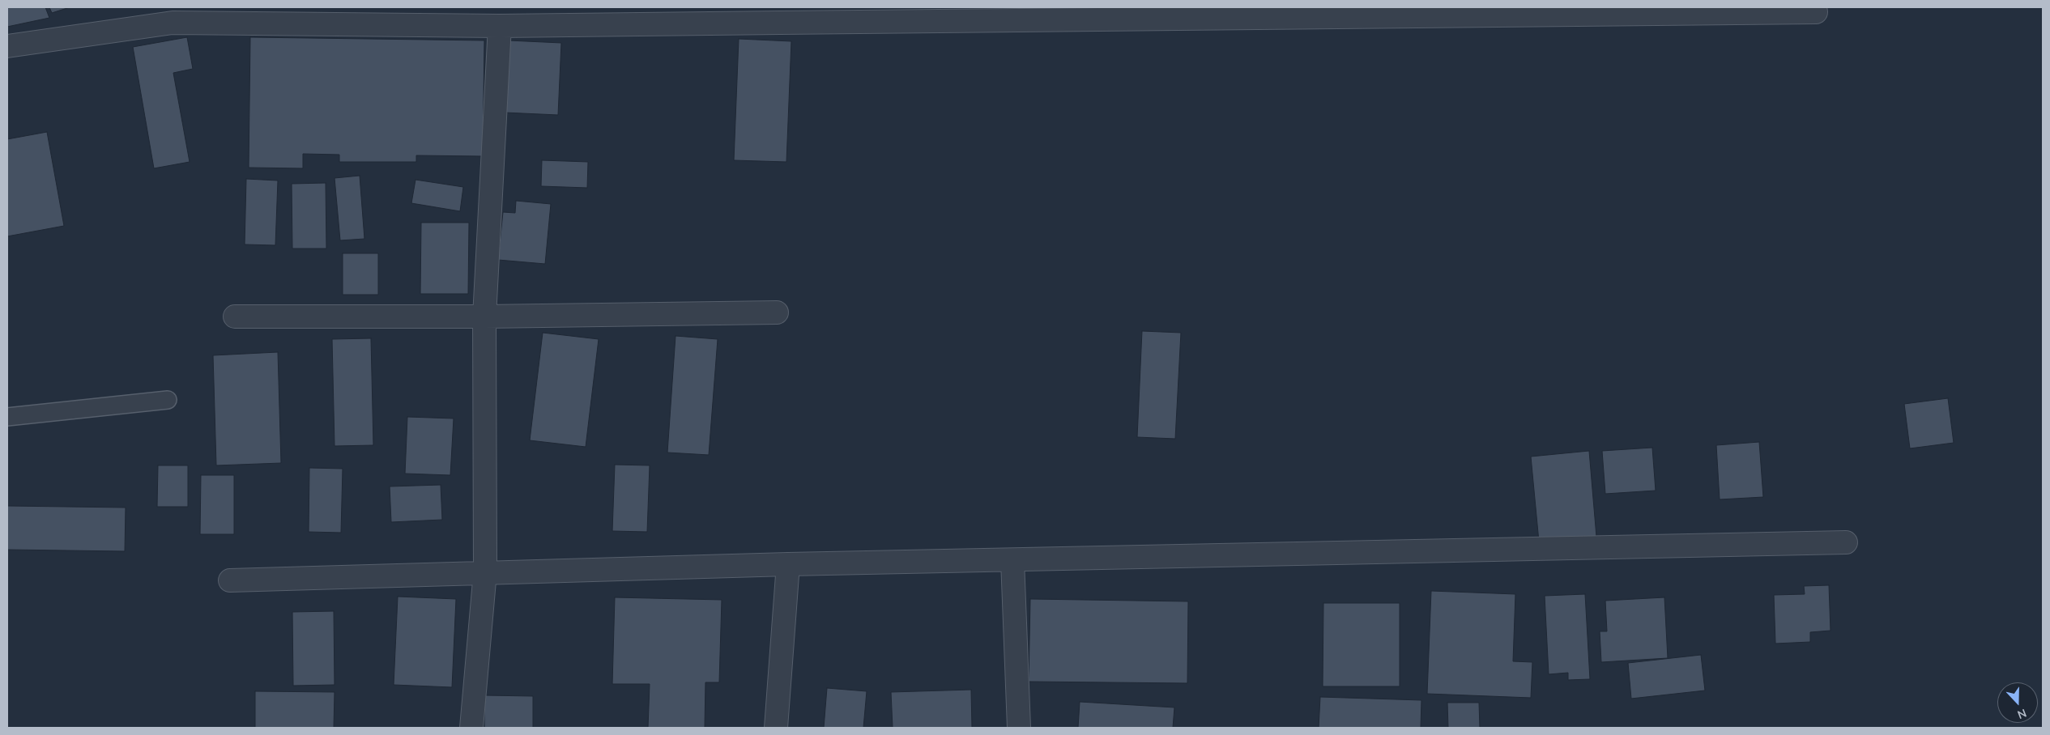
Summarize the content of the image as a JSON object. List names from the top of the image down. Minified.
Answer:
{"north":"bottom"}
